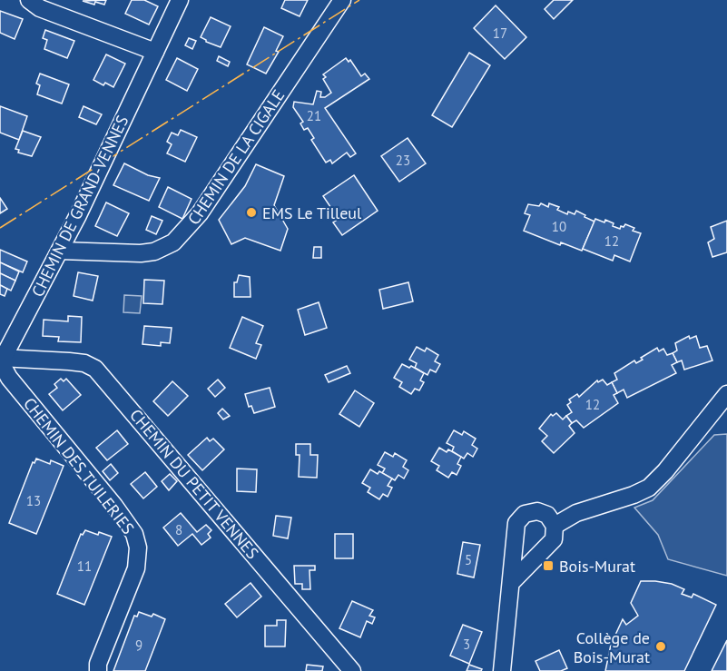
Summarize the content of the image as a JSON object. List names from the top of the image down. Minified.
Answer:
{"streets":{"street":["CHEMIN DE LA CIGALE","CHEMIN DE GRAND-VENNES","CHEMIN DES TUILERIES","CHEMIN DU PETIT VENNES"]},"crossings":[["CHEMIN DE LA CIGALE","CHEMIN DE GRAND-VENNES"],["CHEMIN DE GRAND-VENNES","CHEMIN DES TUILERIES"],["CHEMIN DE GRAND-VENNES","CHEMIN DU PETIT VENNES"],["CHEMIN DES TUILERIES","CHEMIN DU PETIT VENNES"]],"places":{"other":["EMS Le Tilleul","Collège de Bois-Murat"],"transit":["Bois-Murat"]},"house_numbers":["17","21","23","10","12","12","13","8","5","11","3","9"]}
